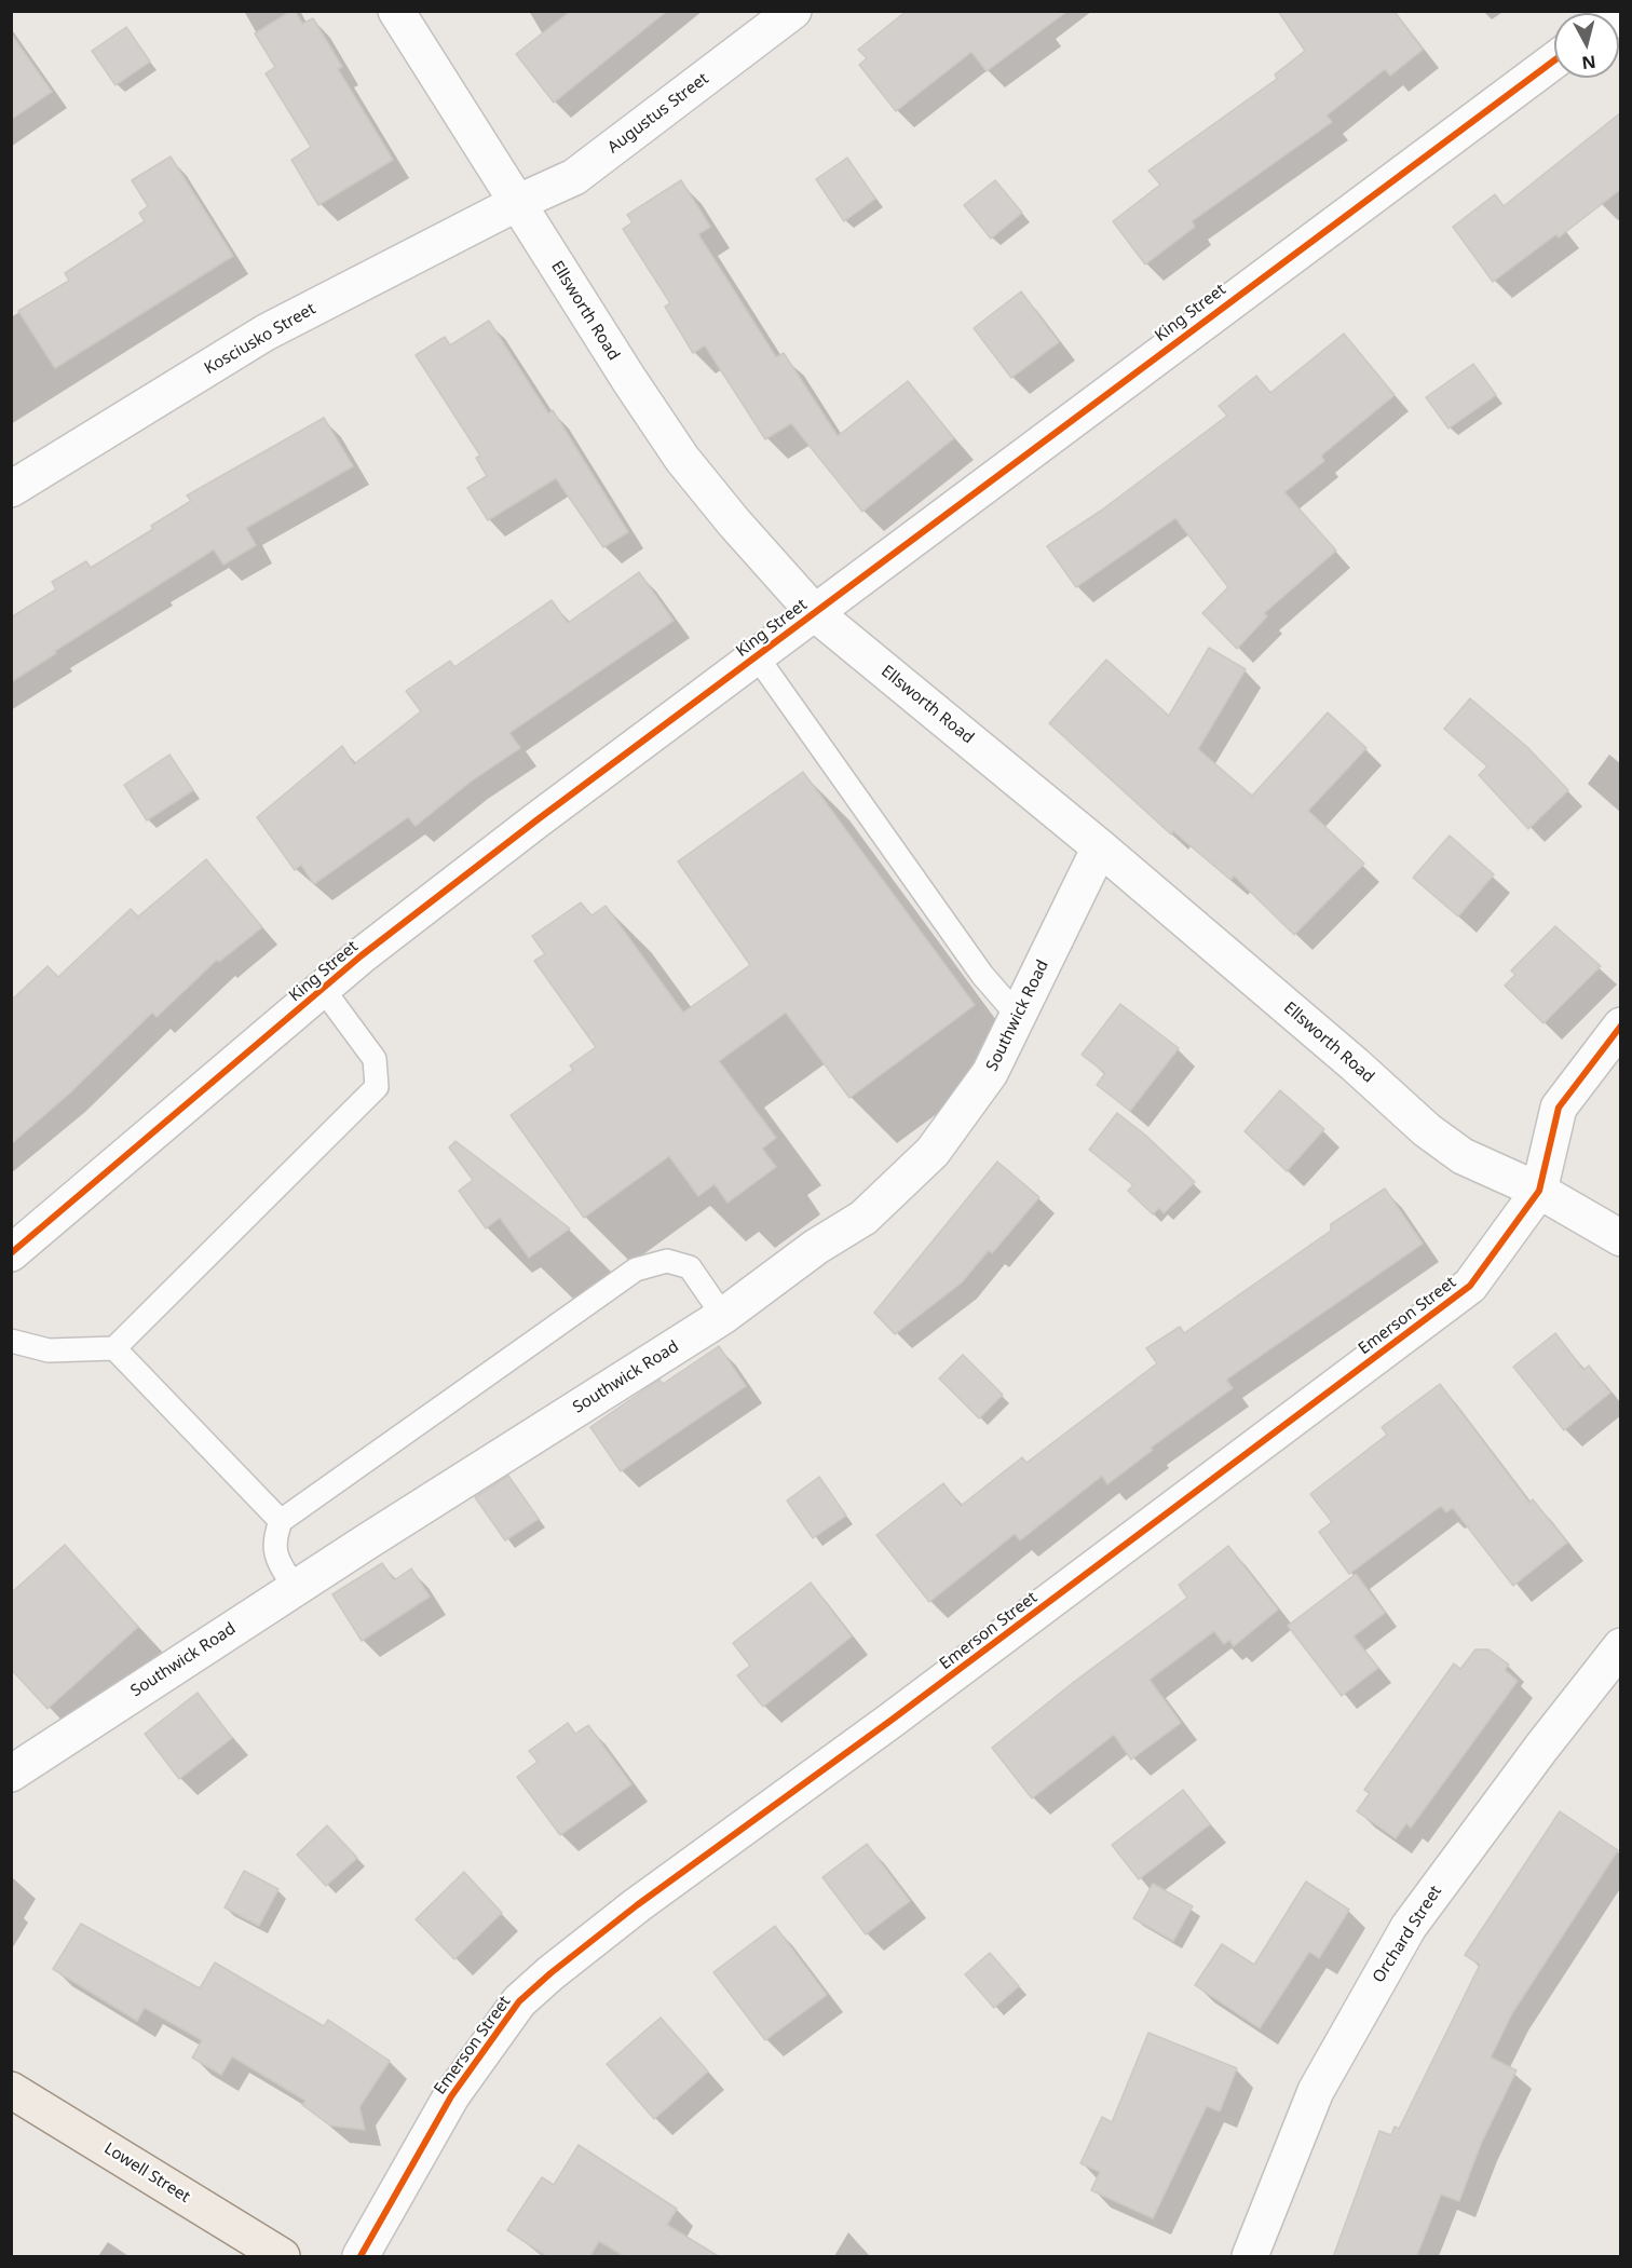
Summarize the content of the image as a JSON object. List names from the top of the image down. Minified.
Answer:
{"streets":{"main road":["Lowell Street"],"street":["Augustus Street","Ellsworth Road","King Street","Kosciusko Street","Southwick Road","Emerson Street","Orchard Street"]},"crossings":[["Augustus Street","Ellsworth Road"],["Augustus Street","Kosciusko Street"],["Ellsworth Road","King Street"],["Ellsworth Road","Kosciusko Street"],["Ellsworth Road","Southwick Road"],["Ellsworth Road","Emerson Street"]],"north":"bottom"}
